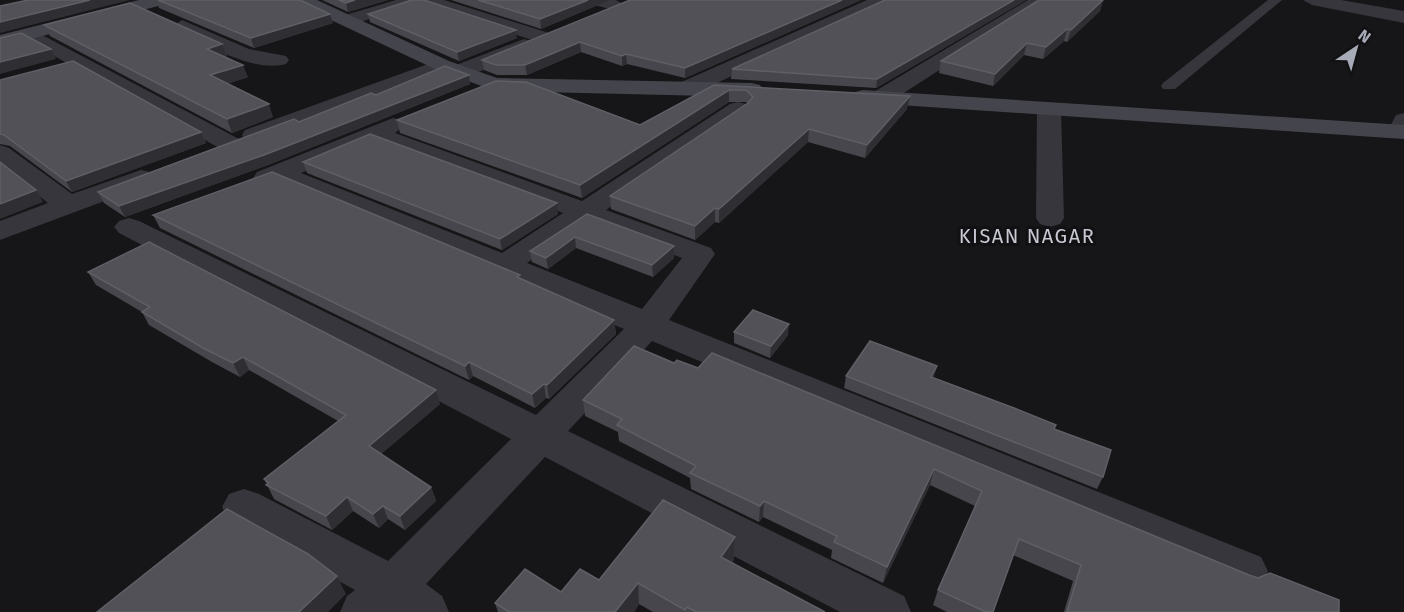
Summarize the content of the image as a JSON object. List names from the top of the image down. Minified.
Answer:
{"districts":["KISAN NAGAR"],"north":"top right"}
